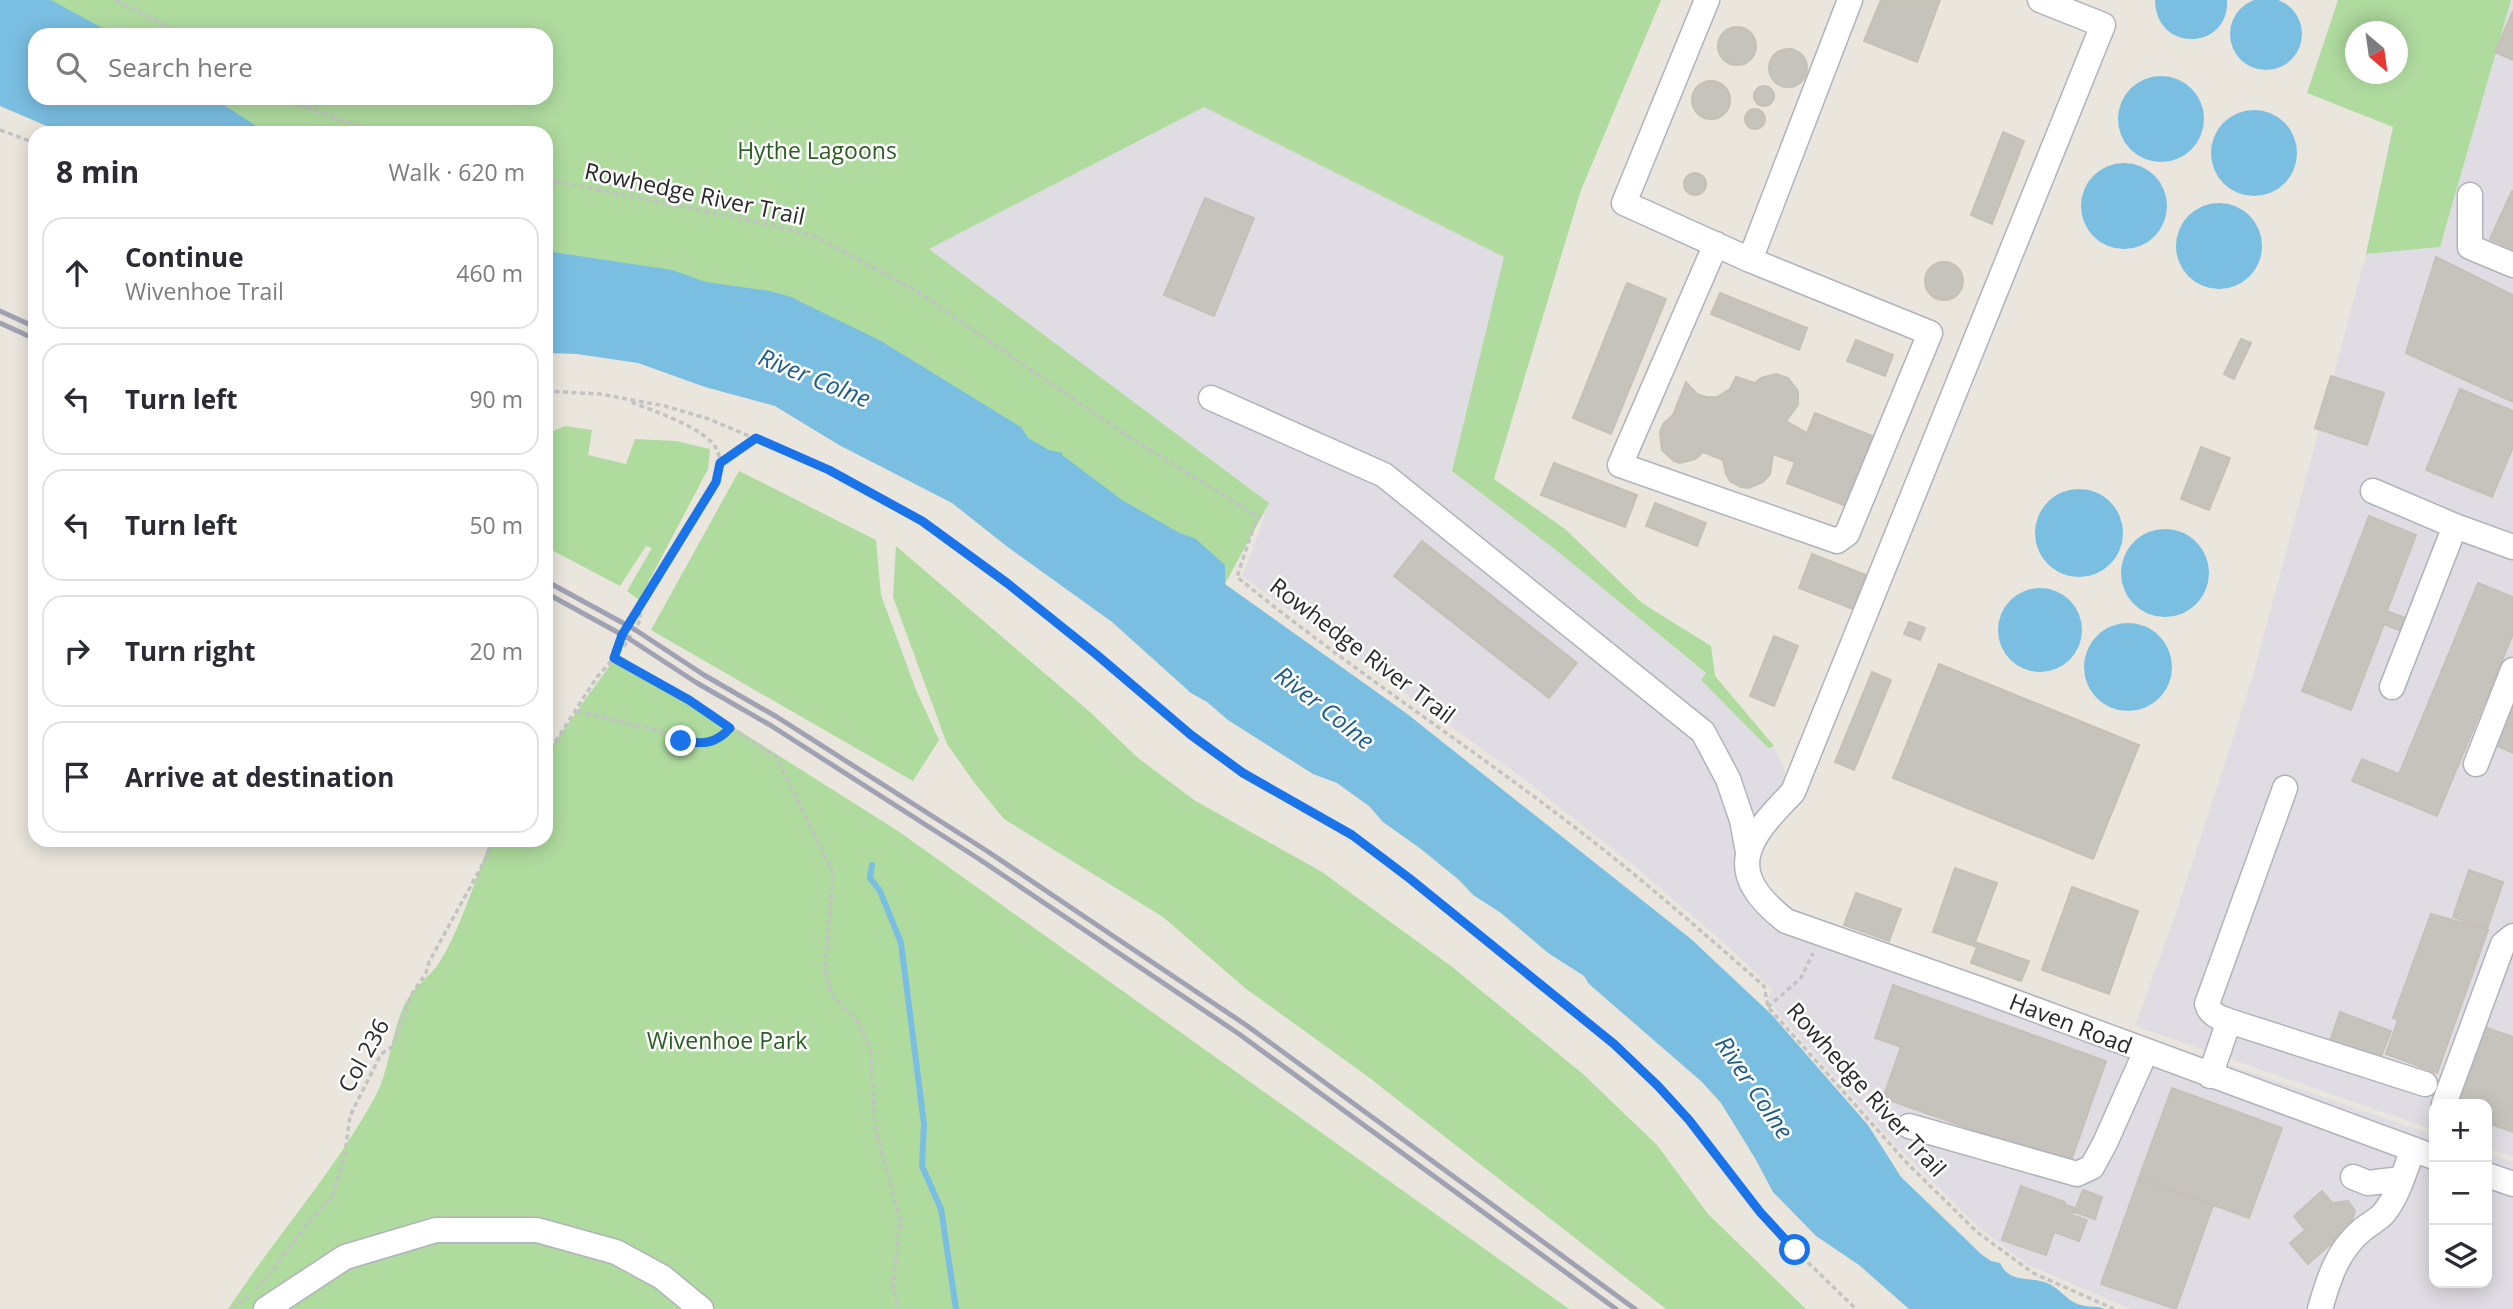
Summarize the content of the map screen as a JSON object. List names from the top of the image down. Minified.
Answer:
{"streets":{"street":["Haven Road"],"path":["Rowhedge River Trail","Col 236"]},"water":["River Colne"],"parks":["Hythe Lagoons","Wivenhoe Park"],"north":"bottom right","page":{"search":"Search here","heading":["8 min","Walk · 620 m"],"list":[["Continue","Wivenhoe Trail","460 m"],["Turn left","90 m"],["Turn left","50 m"],["Turn right","20 m"],"Arrive at destination"],"map_buttons":["+","−"]}}
